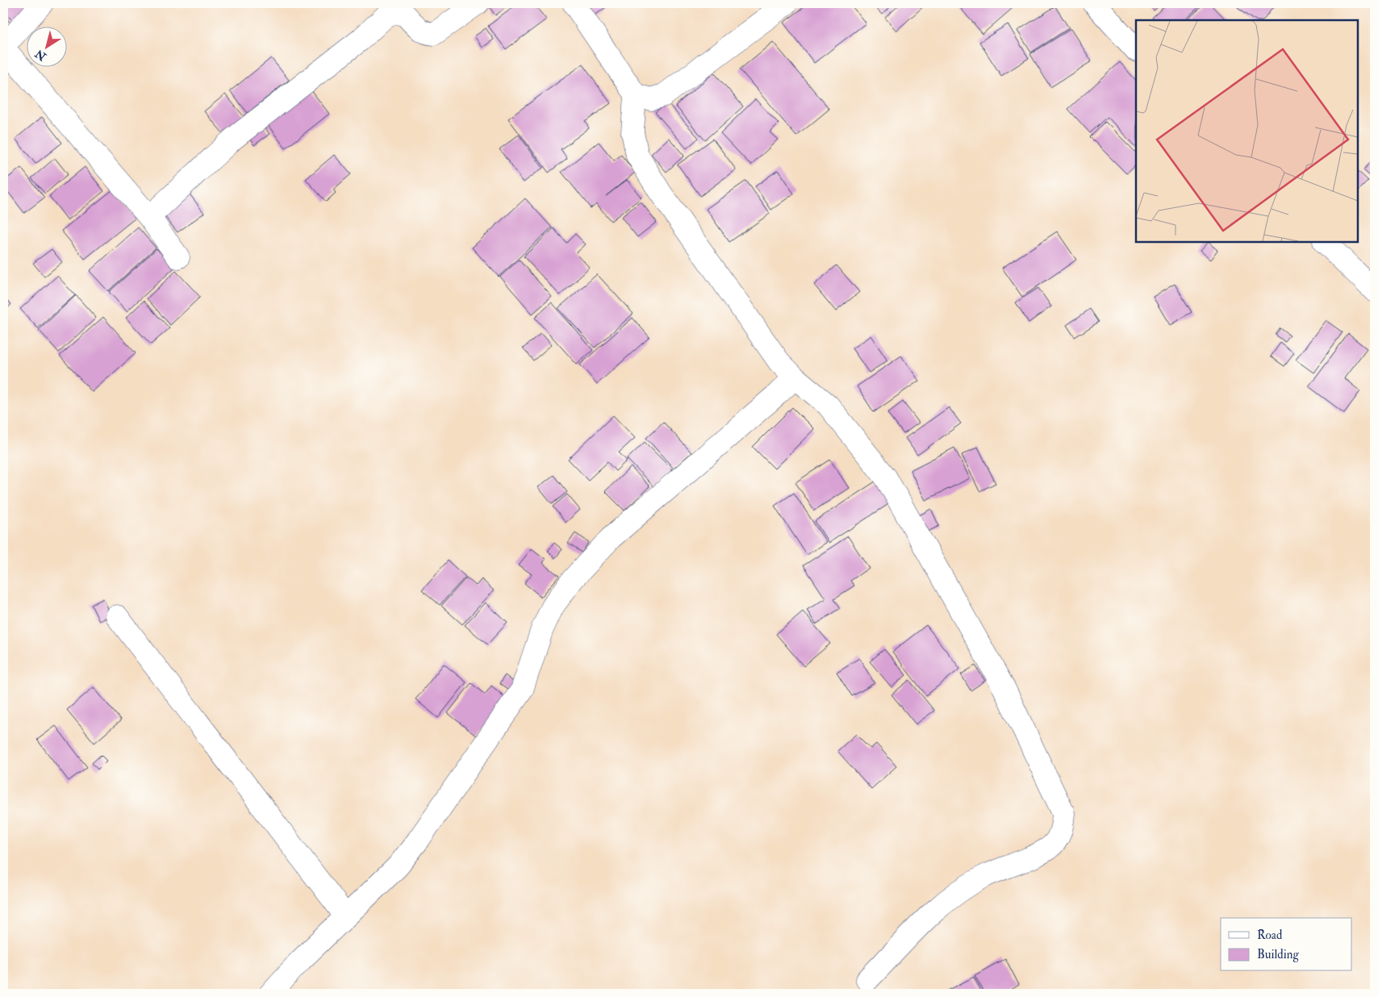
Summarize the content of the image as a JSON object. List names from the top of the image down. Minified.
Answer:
{"legend":["Road","Building"],"north":"bottom left"}
